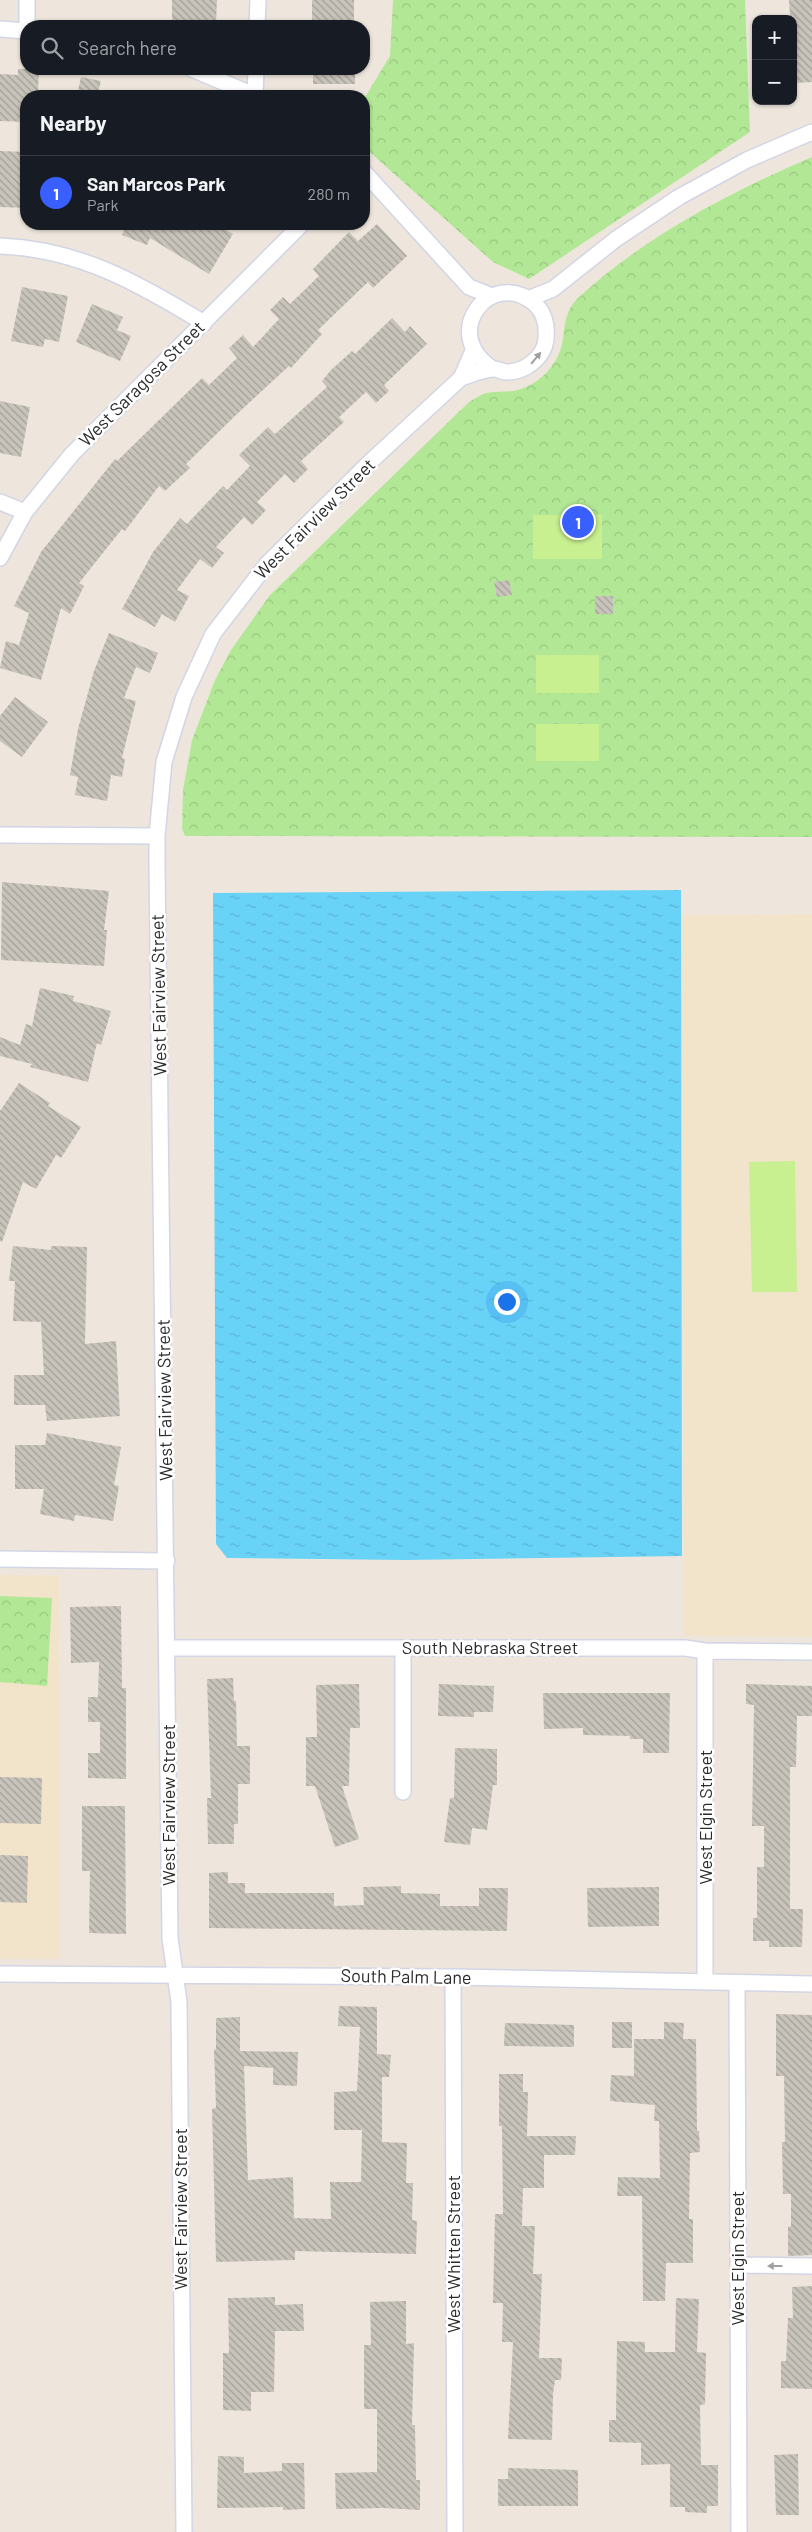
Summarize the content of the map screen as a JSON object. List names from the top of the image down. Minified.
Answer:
{"streets":{"street":["West Saragosa Street","West Fairview Street","South Nebraska Street","West Elgin Street","South Palm Lane","West Whitten Street"]},"crossings":[["West Fairview Street","South Nebraska Street"],["West Fairview Street","South Palm Lane"],["South Nebraska Street","West Elgin Street"],["West Elgin Street","South Palm Lane"],["South Palm Lane","West Whitten Street"]],"page":{"map_buttons":["+","−"],"search":"Search here","heading":"Nearby","list":[{"mark":"1","name":"San Marcos Park","note":"Park","value":"280 m"}],"pins":"1"}}
